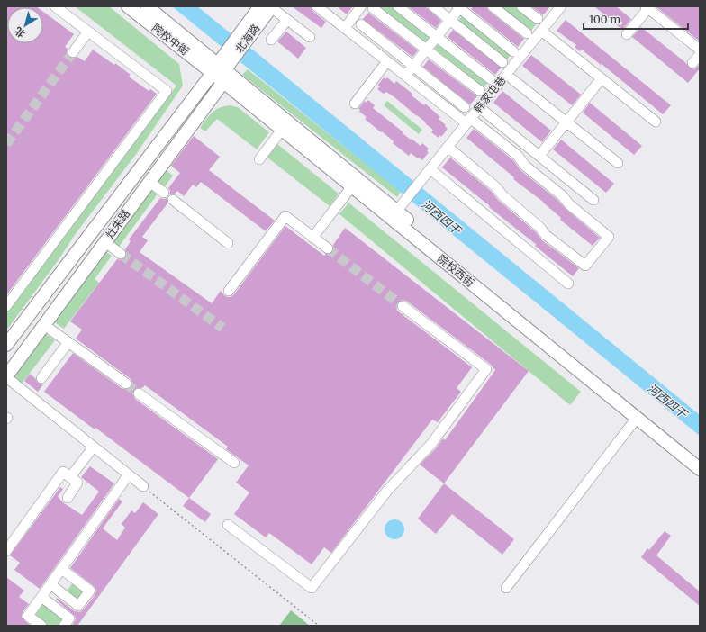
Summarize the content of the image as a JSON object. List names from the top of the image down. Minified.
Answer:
{"streets":{"main road":["北海路","院校中街","灶朱路","院校西街"],"street":["韩家屯巷"]},"crossings":[["北海路","院校中街"],["北海路","灶朱路"],["北海路","院校西街"],["院校中街","灶朱路"],["院校中街","院校西街"],["韩家屯巷","院校西街"],["灶朱路","院校西街"]],"water":["河西四干"],"scale_bar":"100 m","north":"bottom left"}
